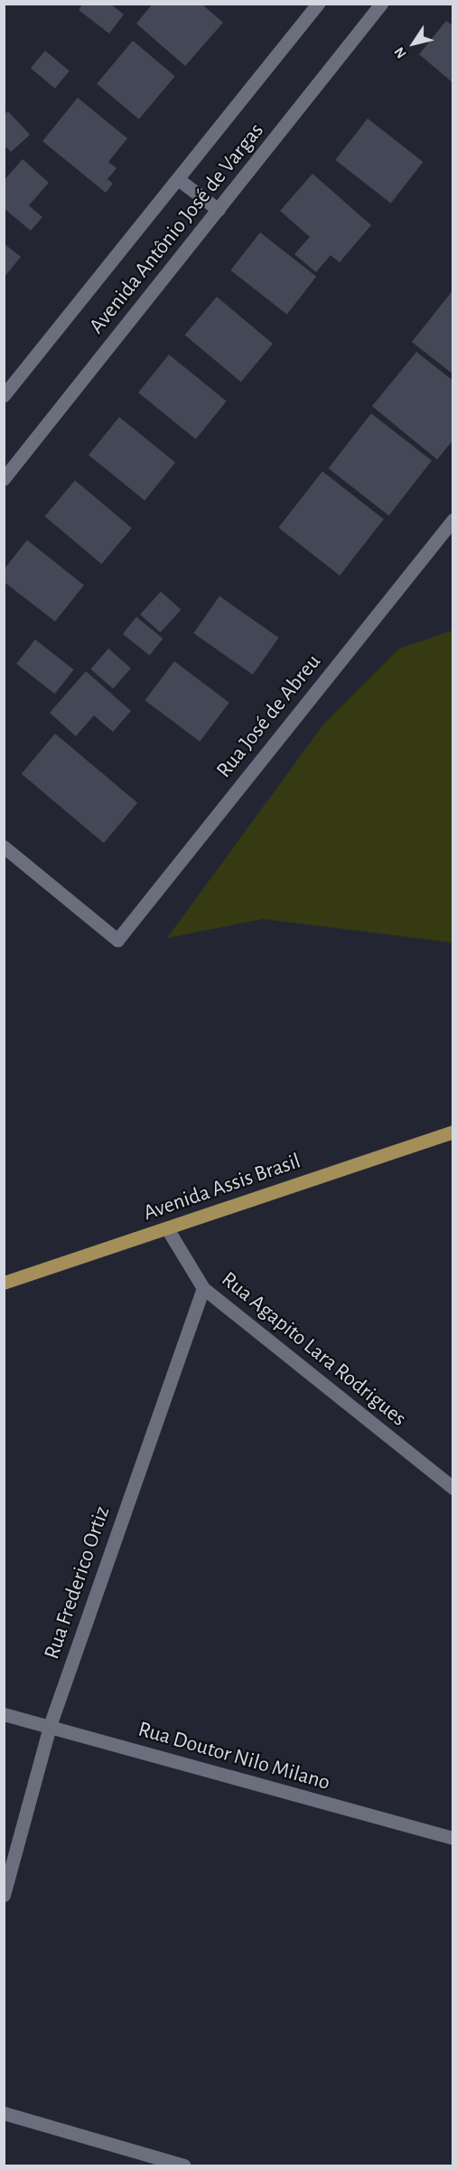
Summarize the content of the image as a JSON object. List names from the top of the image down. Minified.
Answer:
{"streets":{"main road":["Avenida Assis Brasil"],"street":["Avenida Antônio José de Vargas","Rua José de Abreu","Rua Agapito Lara Rodrigues","Rua Frederico Ortiz","Rua Doutor Nilo Milano"]},"crossings":[["Avenida Assis Brasil","Rua Agapito Lara Rodrigues"],["Rua Agapito Lara Rodrigues","Rua Frederico Ortiz"],["Rua Frederico Ortiz","Rua Doutor Nilo Milano"]],"north":"bottom left"}
